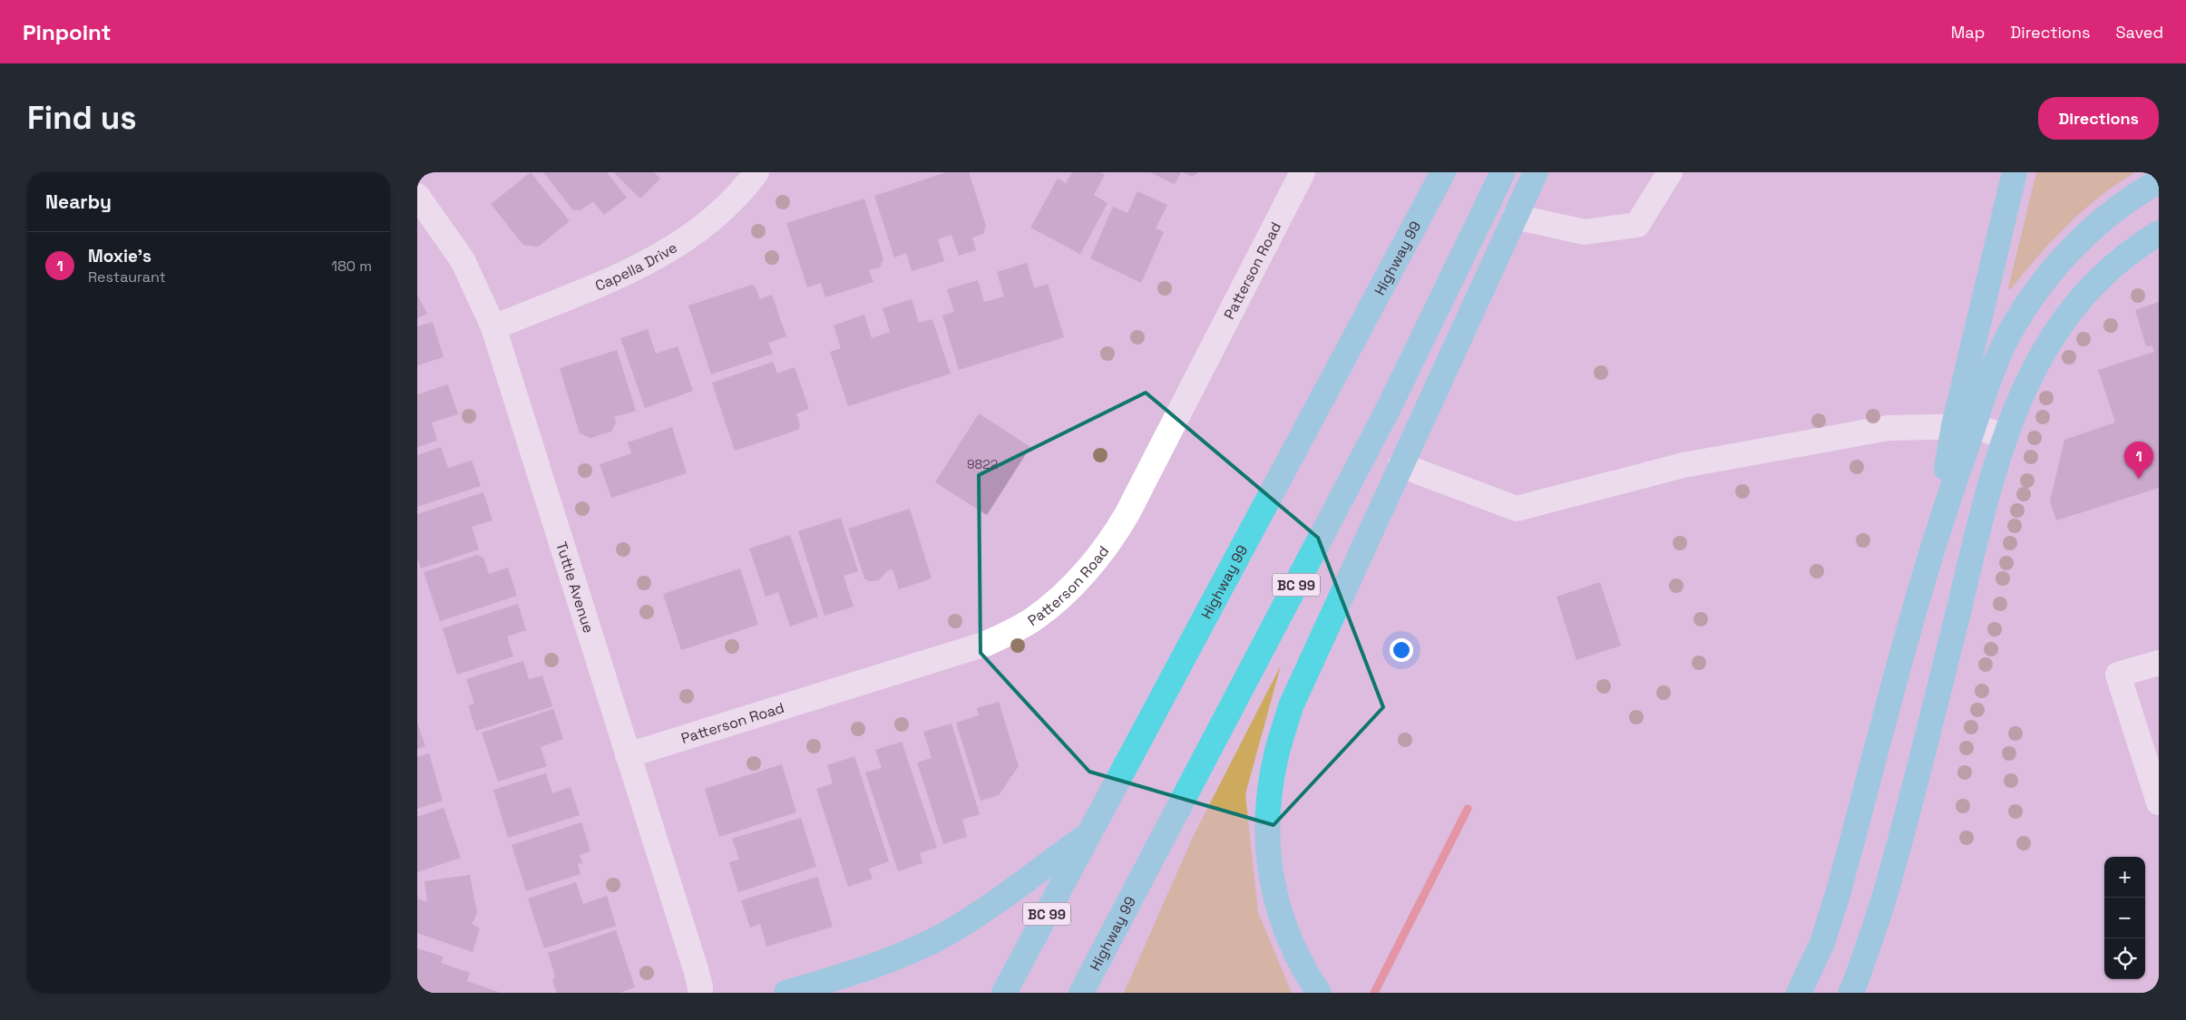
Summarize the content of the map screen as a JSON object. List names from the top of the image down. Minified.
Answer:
{"streets":{"highway":["Highway 99","BC 99"],"street":["Capella Drive","Patterson Road","Tuttle Avenue"]},"crossings":[["Capella Drive","Tuttle Avenue"],["Patterson Road","Tuttle Avenue"]],"house_numbers":["9822"],"page":{"header":"Pinpoint","nav":["Map","Directions","Saved"],"buttons":"Directions","title":"Find us","heading":"Nearby","list":[{"mark":"1","name":"Moxie's","note":"Restaurant","value":"180 m"}],"pins":"1","map_buttons":["+","−"]}}
